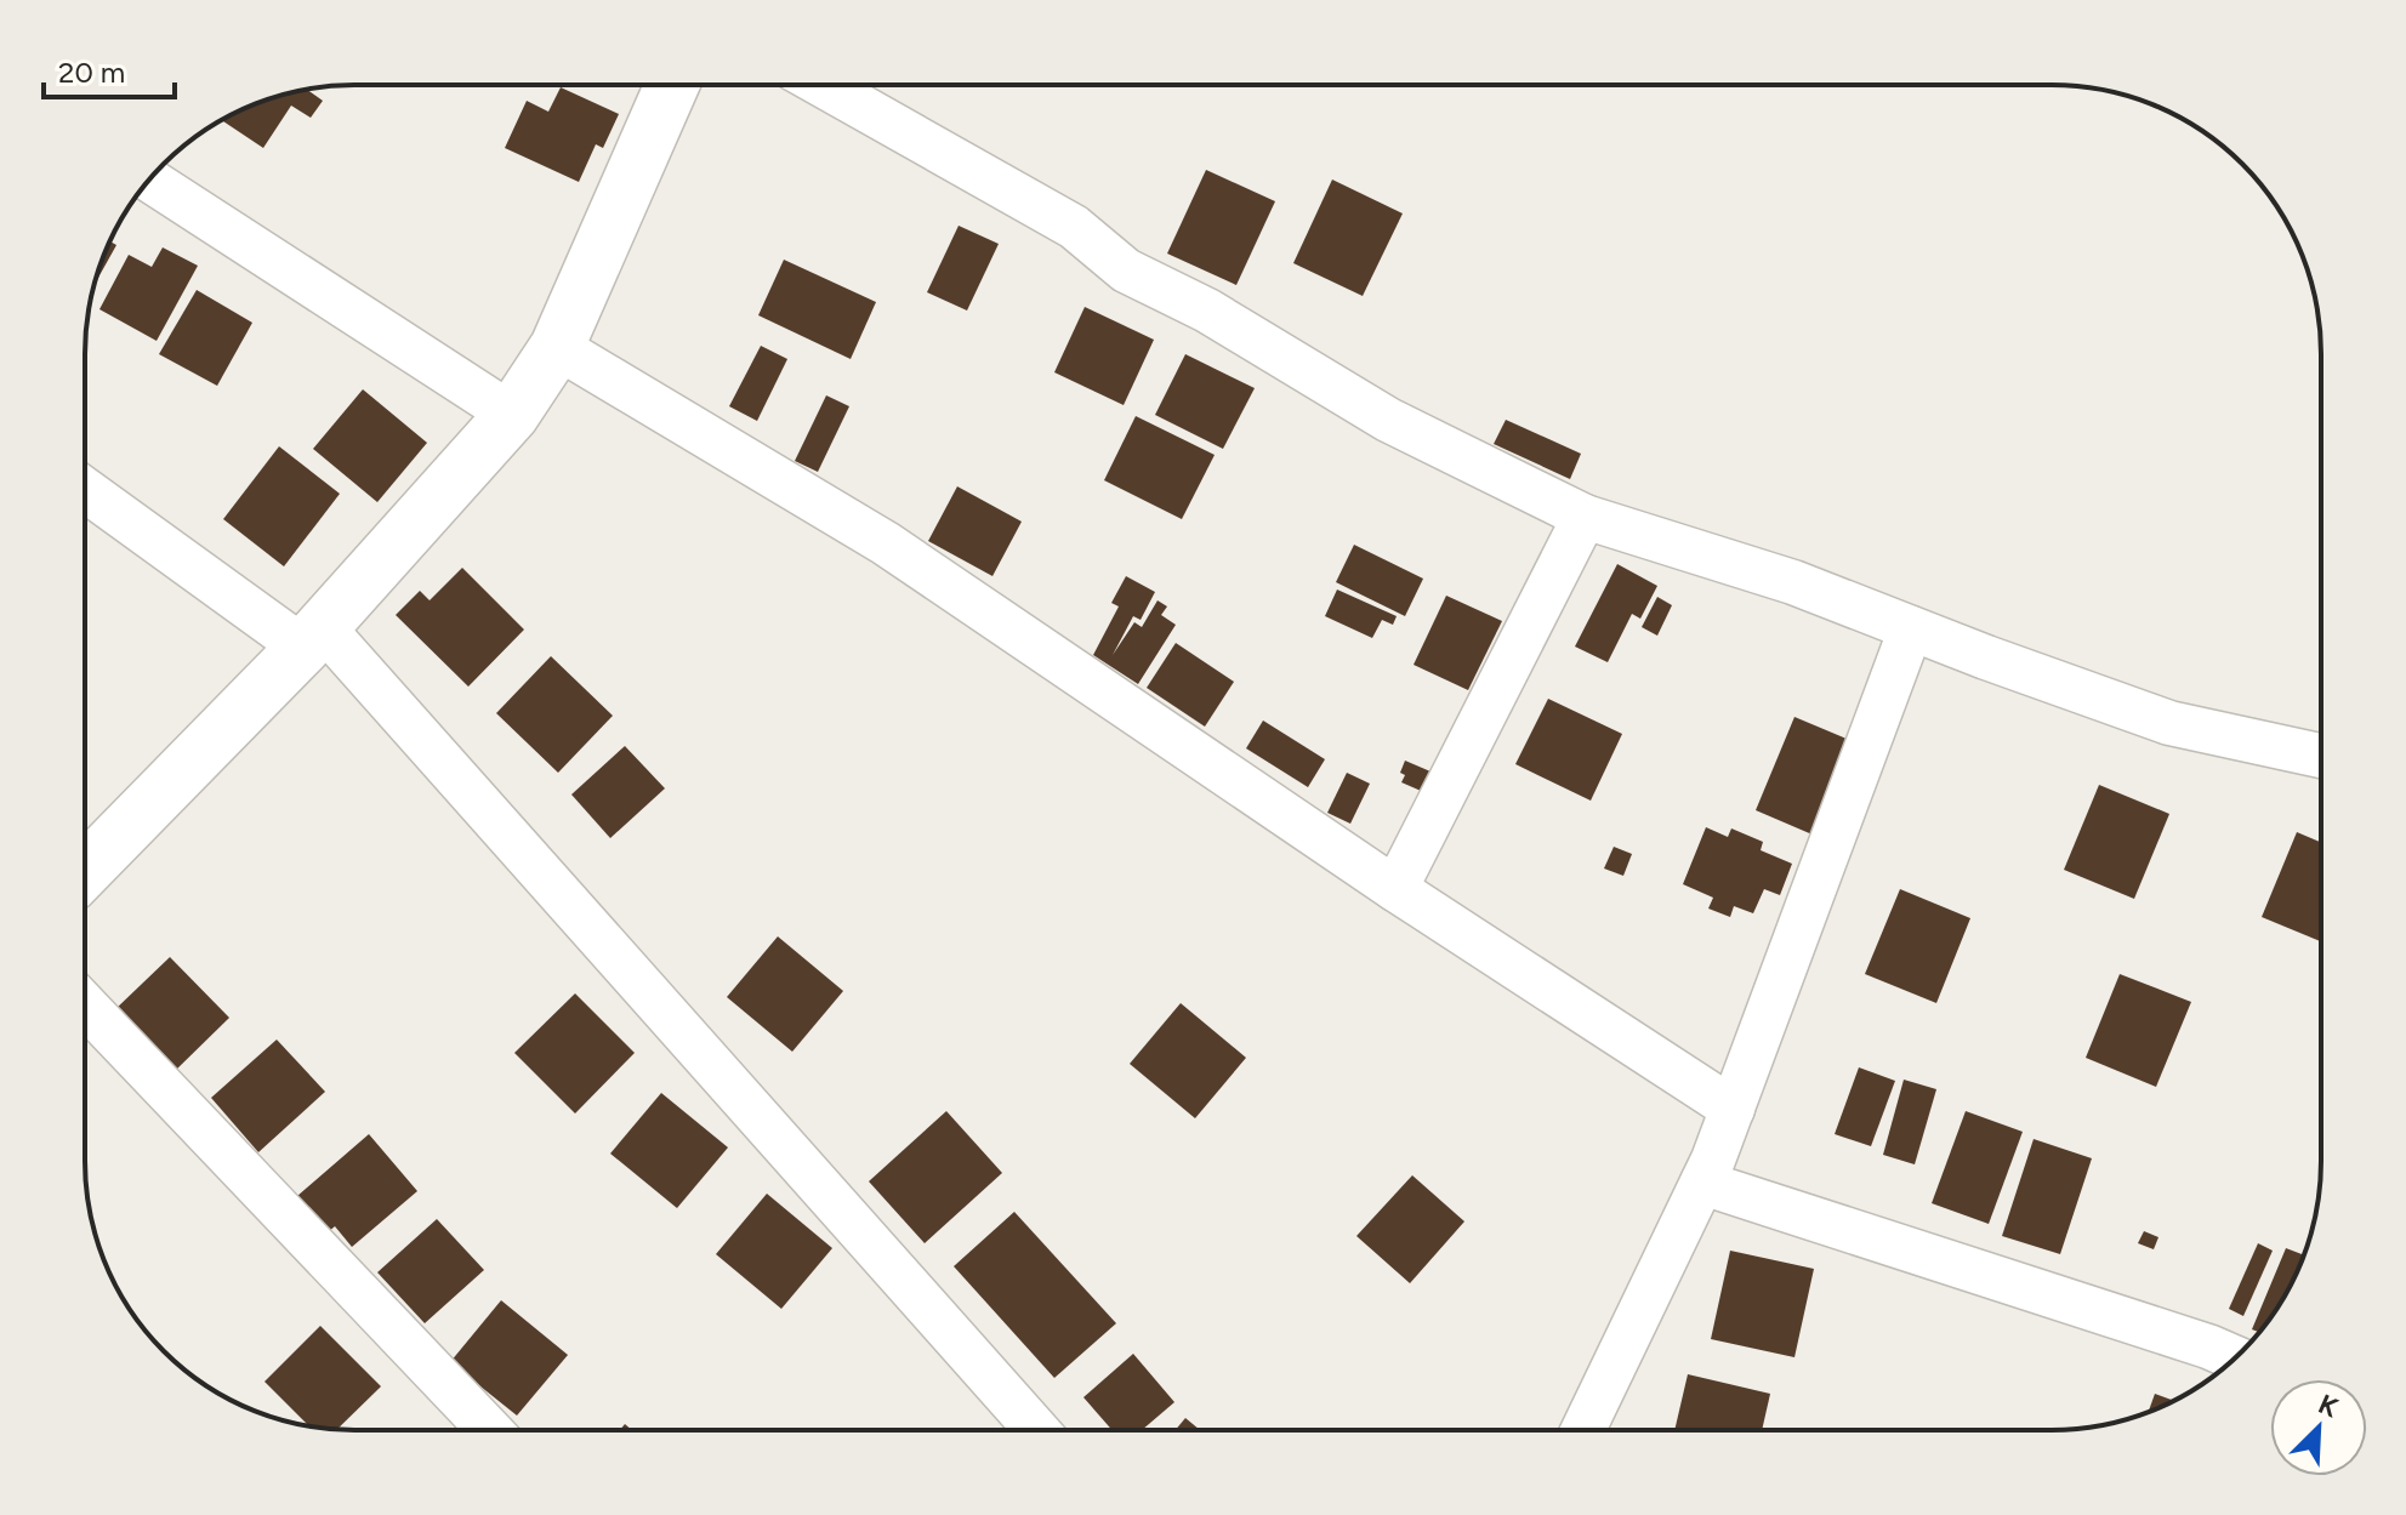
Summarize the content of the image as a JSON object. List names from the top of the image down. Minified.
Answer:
{"scale_bar":"20 m","north":"top right"}
